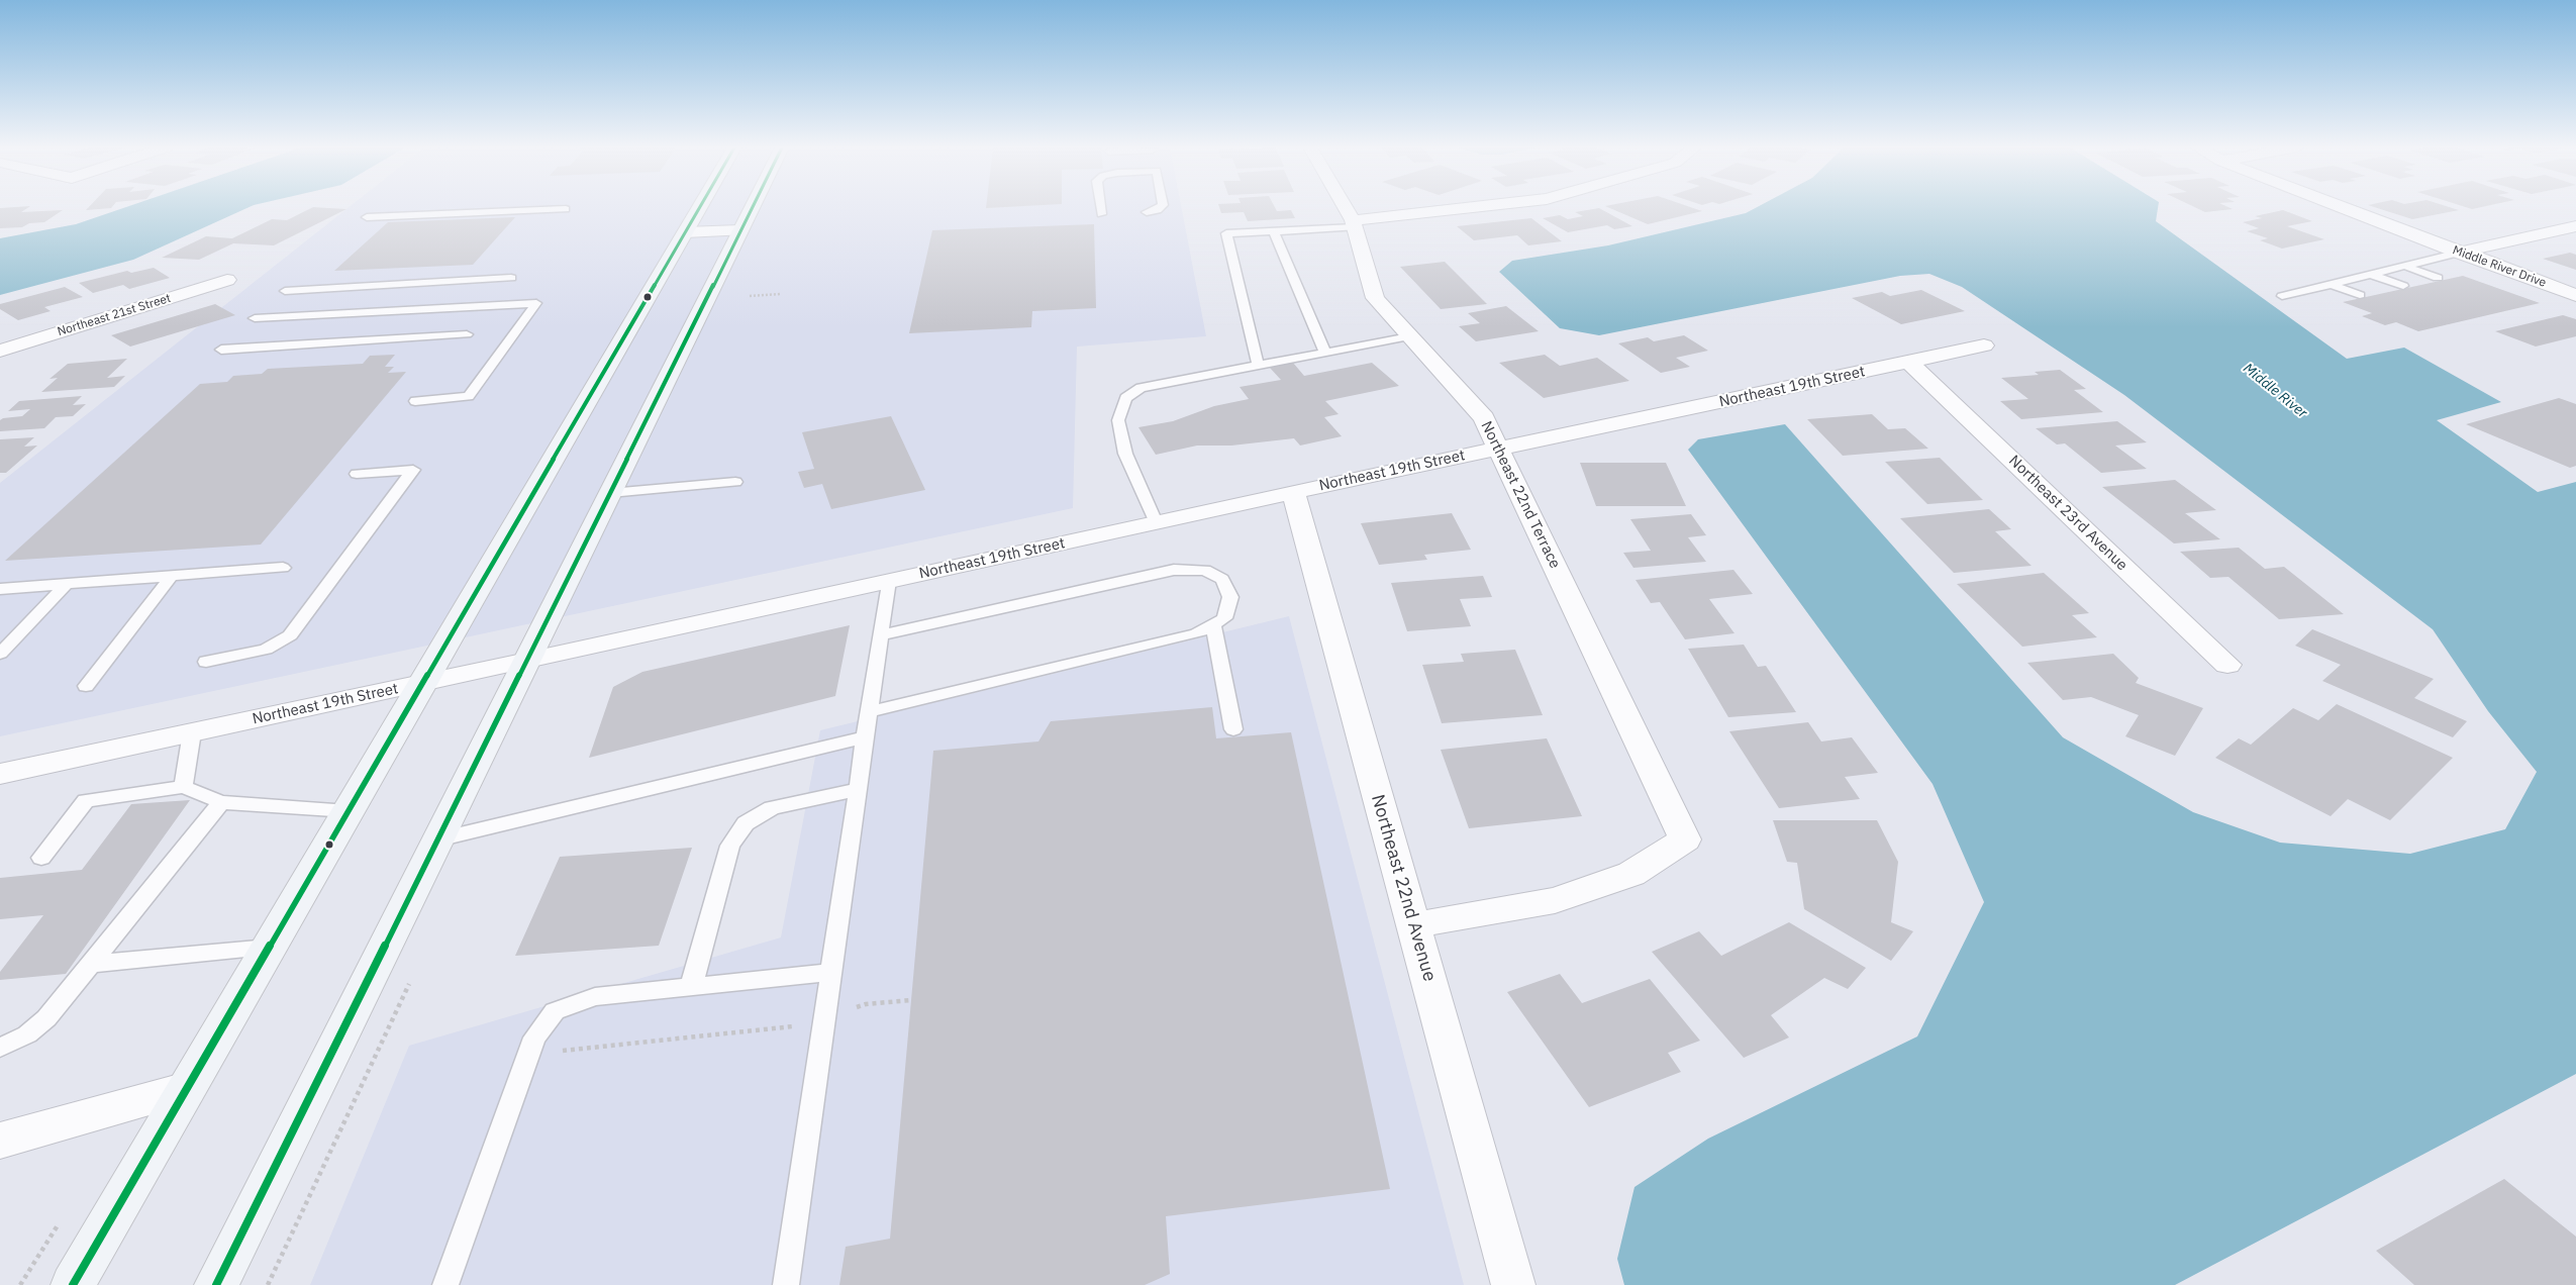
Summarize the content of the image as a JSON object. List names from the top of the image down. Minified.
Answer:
{"streets":{"street":["Middle River Drive","Northeast 21st Street","Northeast 19th Street","Northeast 22nd Terrace","Northeast 23rd Avenue","Northeast 22nd Avenue"]},"crossings":[["Northeast 19th Street","Northeast 22nd Terrace"],["Northeast 19th Street","Northeast 23rd Avenue"],["Northeast 19th Street","Northeast 22nd Avenue"],["Northeast 22nd Terrace","Northeast 22nd Avenue"]],"water":["Middle River"]}
